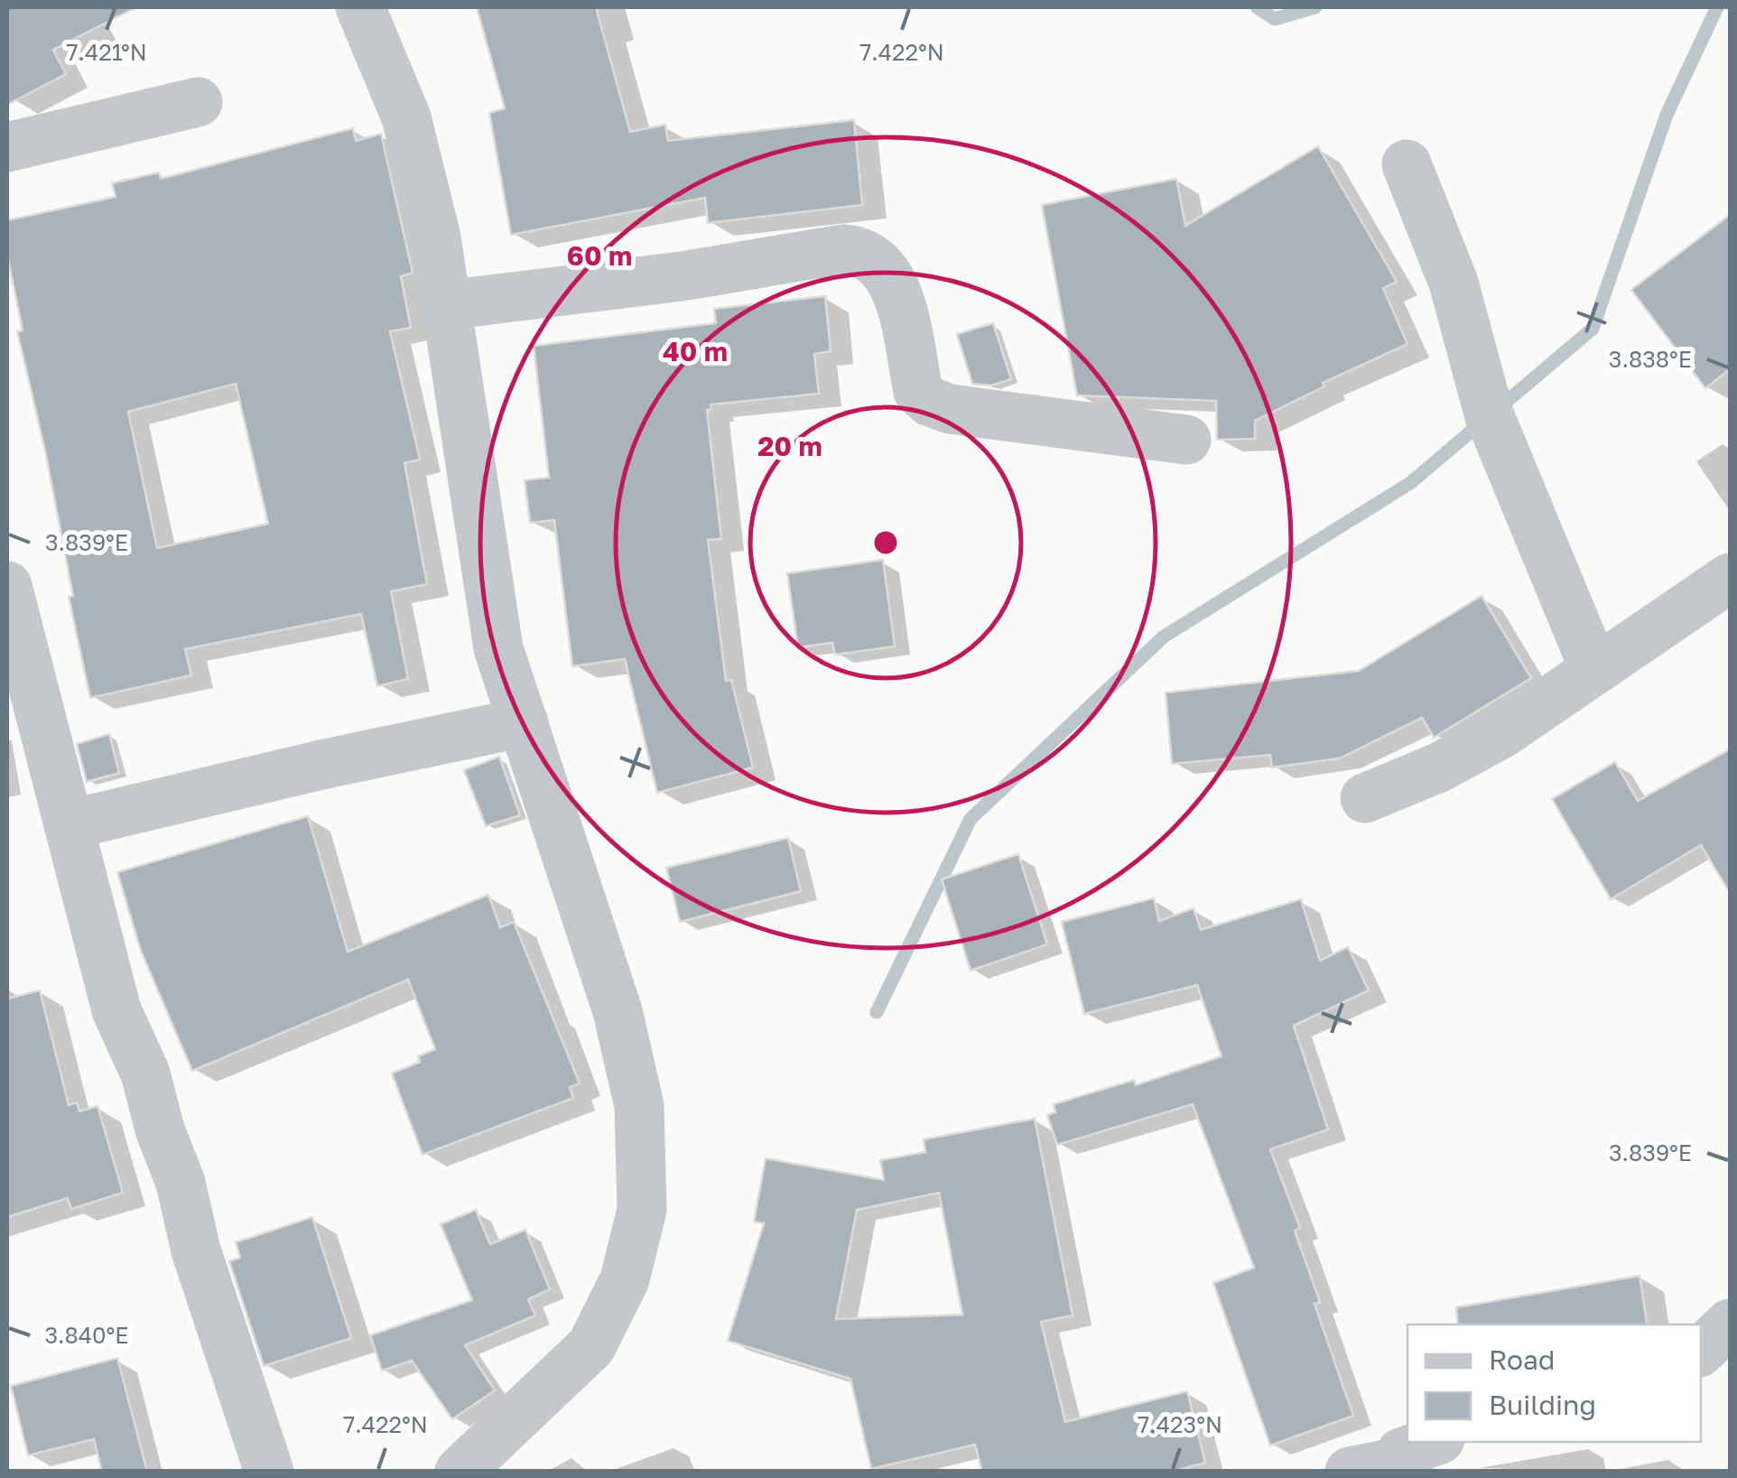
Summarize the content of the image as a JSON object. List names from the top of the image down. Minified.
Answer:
{"legend":["Road","Building"],"coordinates":["7.421°N","7.422°N","3.838°E","3.839°E","3.840°E","7.423°N"],"rings":["60 m","40 m","20 m"]}
